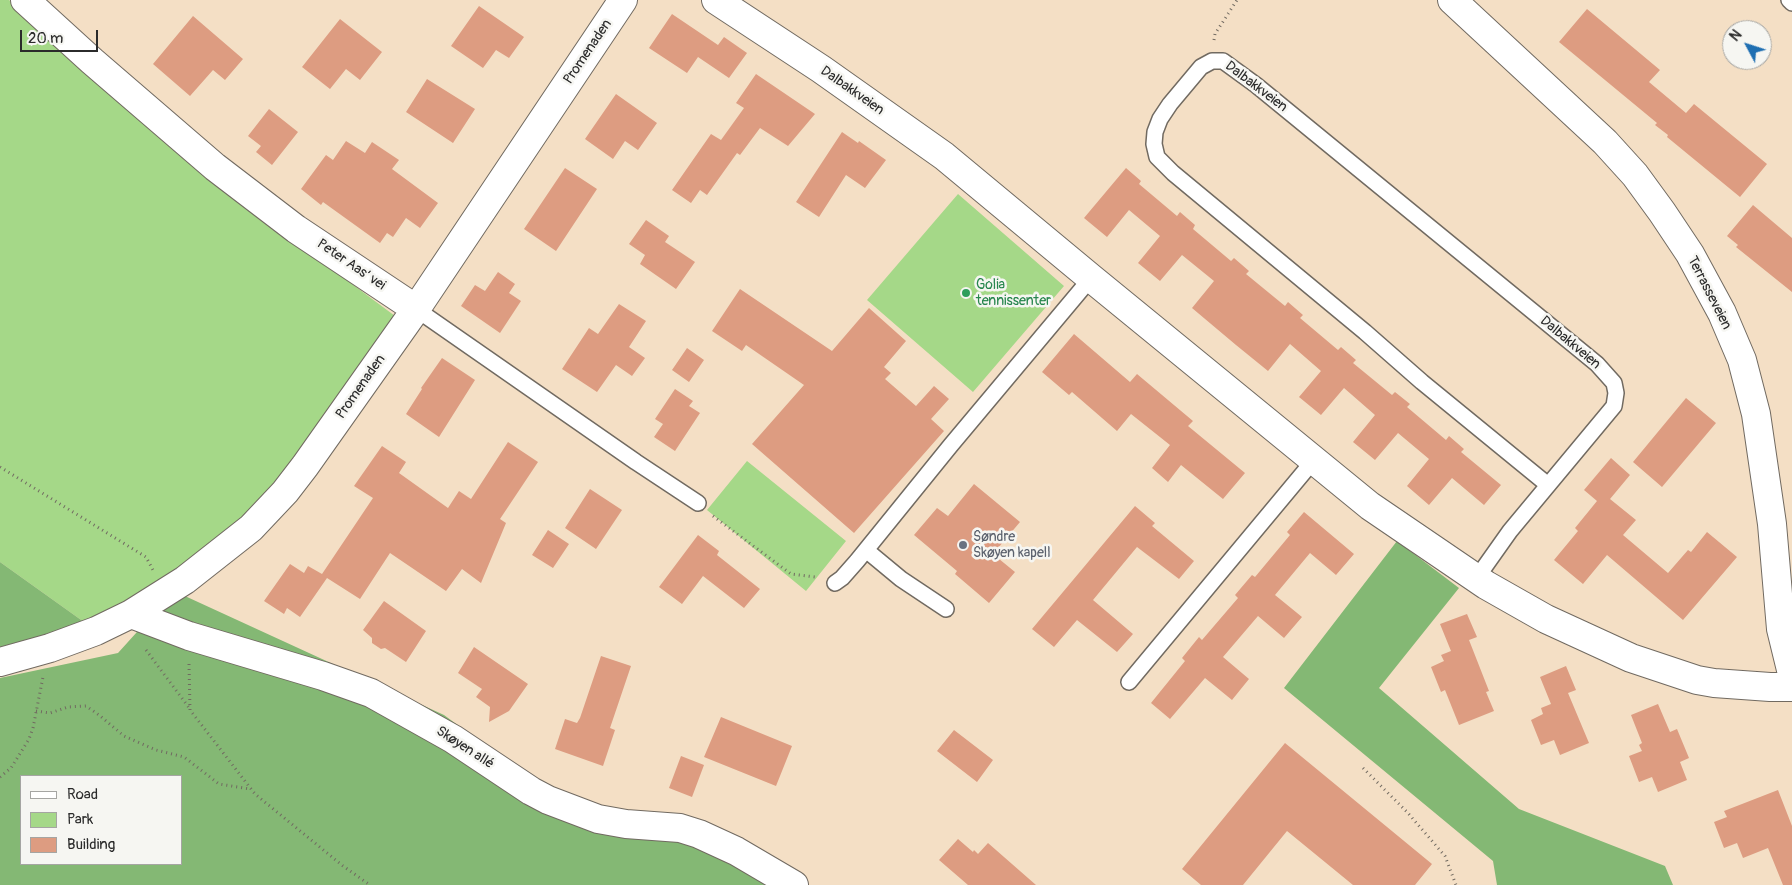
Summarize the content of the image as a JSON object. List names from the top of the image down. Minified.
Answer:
{"streets":{"street":["Promenaden","Dalbakkveien","Peter Aas’ vei","Terrasseveien","Skøyen allé"]},"crossings":[["Promenaden","Peter Aas’ vei"],["Promenaden","Skøyen allé"]],"places":["Golia tennissenter","Søndre Skøyen kapell"],"legend":["Road","Park","Building"],"scale_bar":"20 m","north":"top left"}
